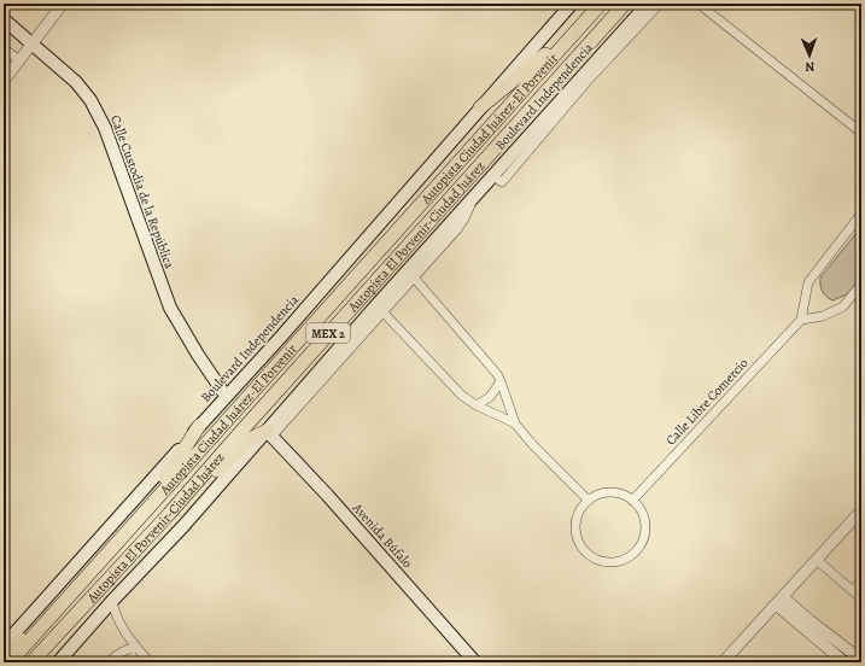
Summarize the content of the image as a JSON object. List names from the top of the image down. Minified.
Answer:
{"streets":{"highway":["Autopista Ciudad Juárez-El Porvenir","Autopista El Porvenir-Ciudad Juárez","MEX 2"],"main road":["Boulevard Independencia","Calle Custodia de la República","Avenida Búfalo"],"street":["Calle Libre Comercio"]},"crossings":[["Boulevard Independencia","Calle Custodia de la República"],["Boulevard Independencia","Avenida Búfalo"]],"north":"bottom"}
